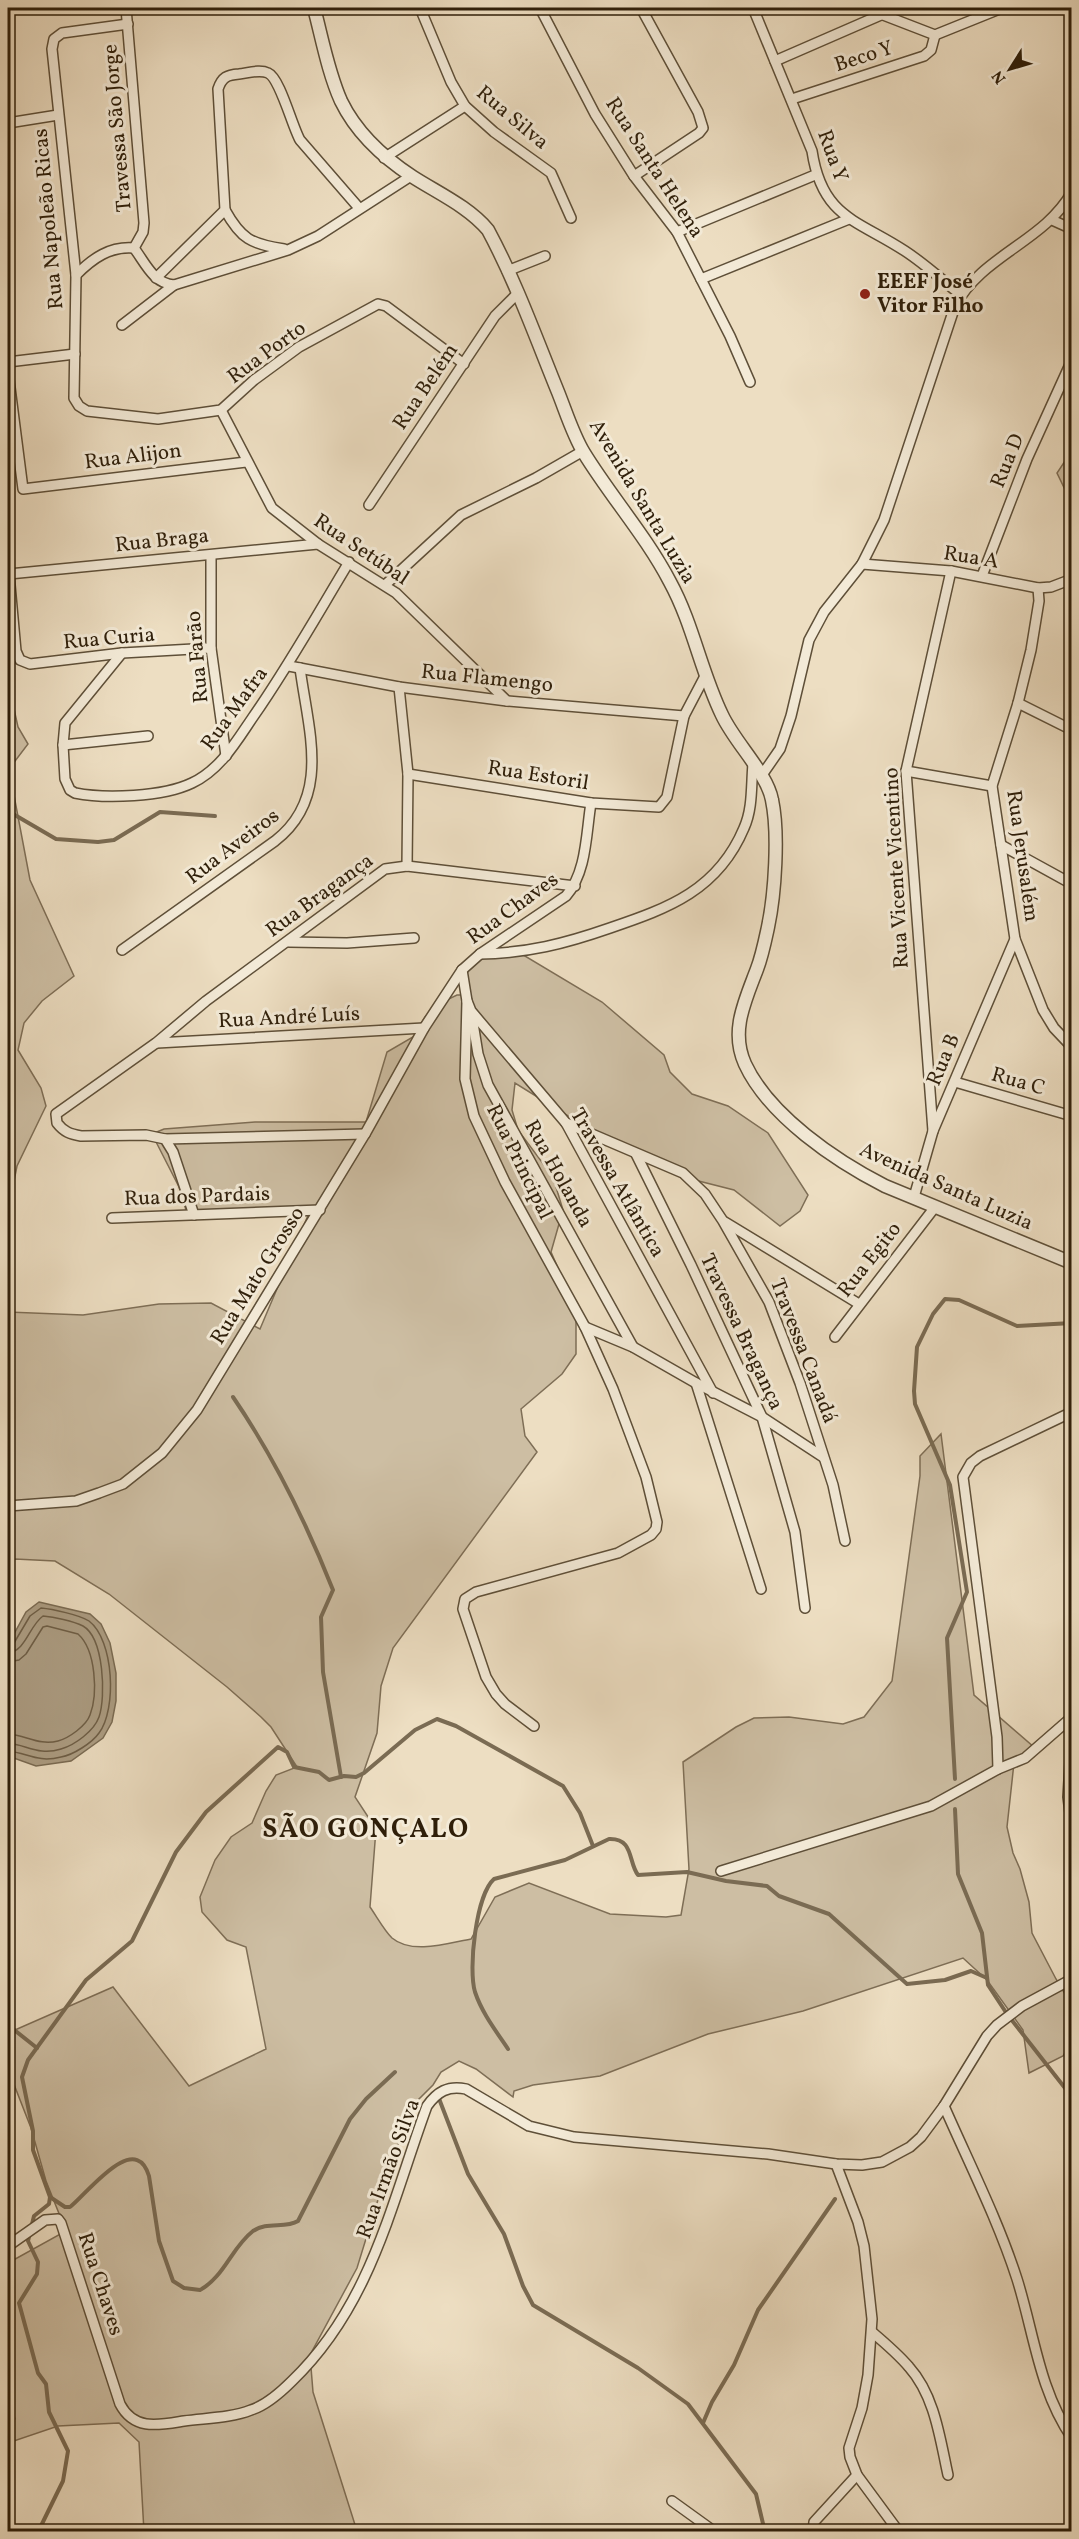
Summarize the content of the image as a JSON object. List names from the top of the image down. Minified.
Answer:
{"streets":{"street":["Beco Y","Rua Silva","Travessa São Jorge","Rua Y","Rua Santa Helena","Rua Napoleão Ricas","Rua Porto","Rua Belém","Rua Alijon","Rua D","Avenida Santa Luzia","Rua Braga","Rua Setúbal","Rua A","Rua Curia","Rua Farão","Rua Flamengo","Rua Mafra","Rua Estoril","Rua Aveiros","Rua Jerusalém","Rua Vicente Vicentino","Rua Bragança","Rua Chaves","Rua André Luís","Rua B","Rua C","Rua Principal","Rua Holanda","Travessa Atlântica","Rua dos Pardais","Rua Egito","Rua Mato Grosso","Travessa Bragança","Travessa Canadá","Rua Irmão Silva"]},"crossings":[["Beco Y","Rua Y"],["Travessa São Jorge","Rua Napoleão Ricas"],["Rua Napoleão Ricas","Rua Porto"],["Rua Porto","Rua Belém"],["Rua Porto","Rua Setúbal"],["Rua Belém","Avenida Santa Luzia"],["Rua Alijon","Rua Setúbal"],["Rua D","Rua A"],["Avenida Santa Luzia","Rua B"],["Avenida Santa Luzia","Rua Egito"],["Rua Braga","Rua Setúbal"],["Rua Braga","Rua Curia"],["Rua Braga","Rua Farão"],["Rua Setúbal","Rua Flamengo"],["Rua A","Rua Jerusalém"],["Rua A","Rua Vicente Vicentino"],["Rua Curia","Rua Farão"],["Rua Curia","Rua Mafra"],["Rua Farão","Rua Mafra"],["Rua Flamengo","Rua Mafra"],["Rua Flamengo","Rua Estoril"],["Rua Flamengo","Rua Aveiros"],["Rua Flamengo","Rua Bragança"],["Rua Estoril","Rua Bragança"],["Rua Estoril","Rua Chaves"],["Rua Jerusalém","Rua B"],["Rua Vicente Vicentino","Rua B"],["Rua Bragança","Rua André Luís"],["Rua Chaves","Travessa Atlântica"],["Rua Chaves","Rua Mato Grosso"],["Rua Chaves","Rua Irmão Silva"],["Rua André Luís","Rua Mato Grosso"],["Rua B","Rua C"],["Rua Principal","Travessa Atlântica"],["Rua Holanda","Travessa Atlântica"],["Travessa Atlântica","Rua Mato Grosso"],["Rua dos Pardais","Rua Mato Grosso"],["Travessa Bragança","Travessa Canadá"]],"districts":["SÃO GONÇALO"],"places":["EEEF José Vitor Filho"],"north":"bottom left"}
